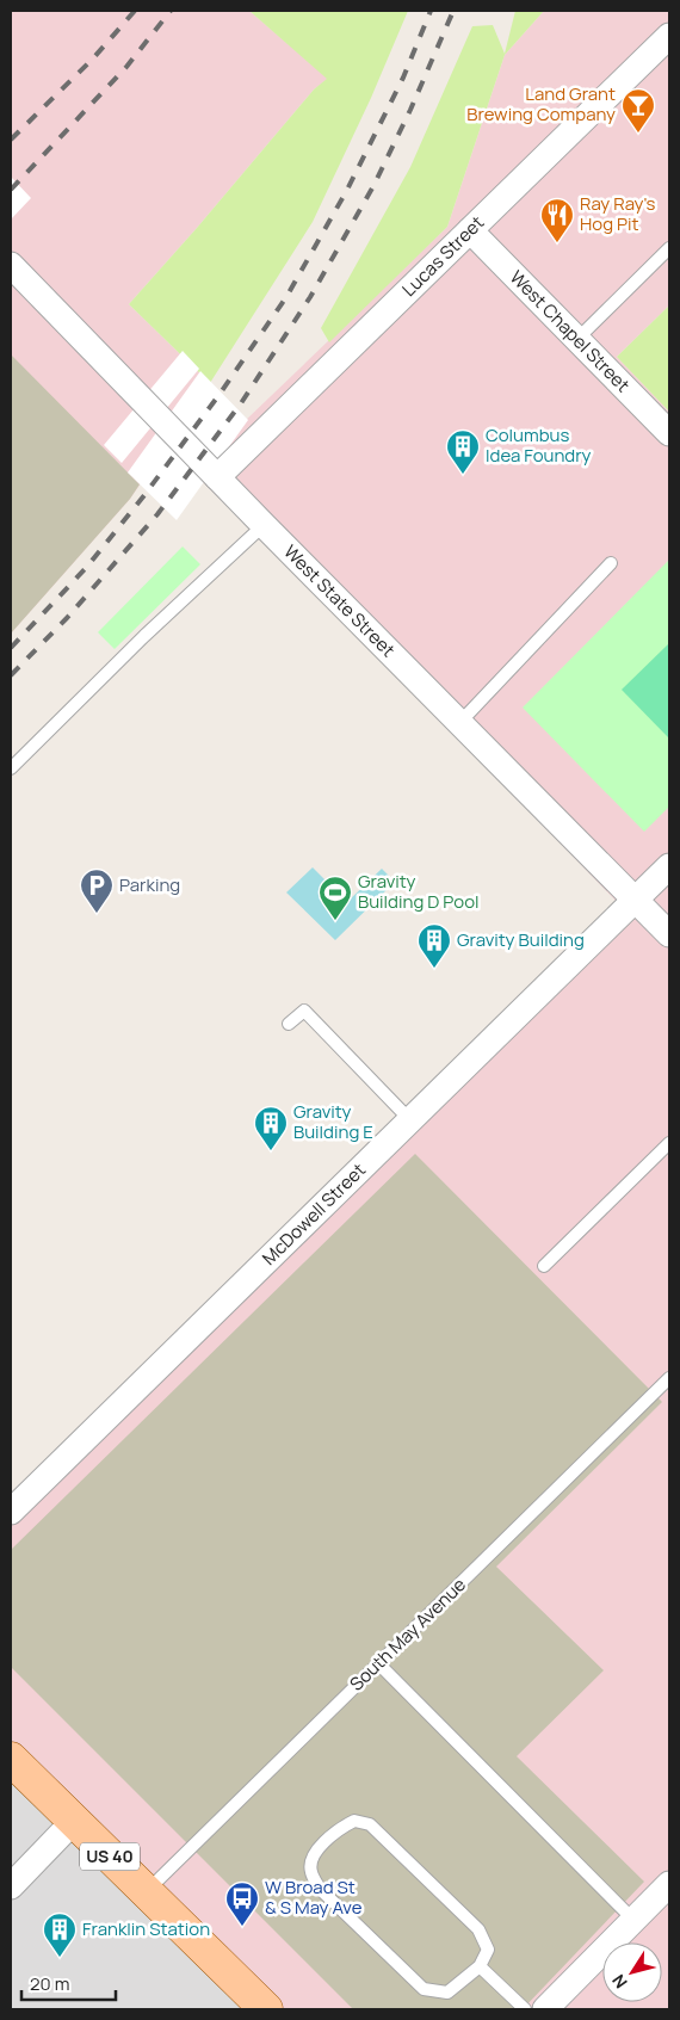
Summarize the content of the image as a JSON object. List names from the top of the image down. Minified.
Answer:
{"streets":{"main road":["US 40"],"street":["Lucas Street","West Chapel Street","West State Street","McDowell Street"],"lane":["South May Avenue"]},"crossings":[["Lucas Street","West Chapel Street"],["Lucas Street","West State Street"],["West State Street","McDowell Street"],["South May Avenue","US 40"]],"places":{"bar":["Land Grant Brewing Company"],"restaurant":["Ray Ray's Hog Pit"],"building":["Columbus Idea Foundry","Gravity Building","Gravity Building E","Franklin Station"],"parking":["Parking"],"sports":["Gravity Building D Pool"],"bus stop":["W Broad St & S May Ave"]},"scale_bar":"20 m","north":"bottom left"}
